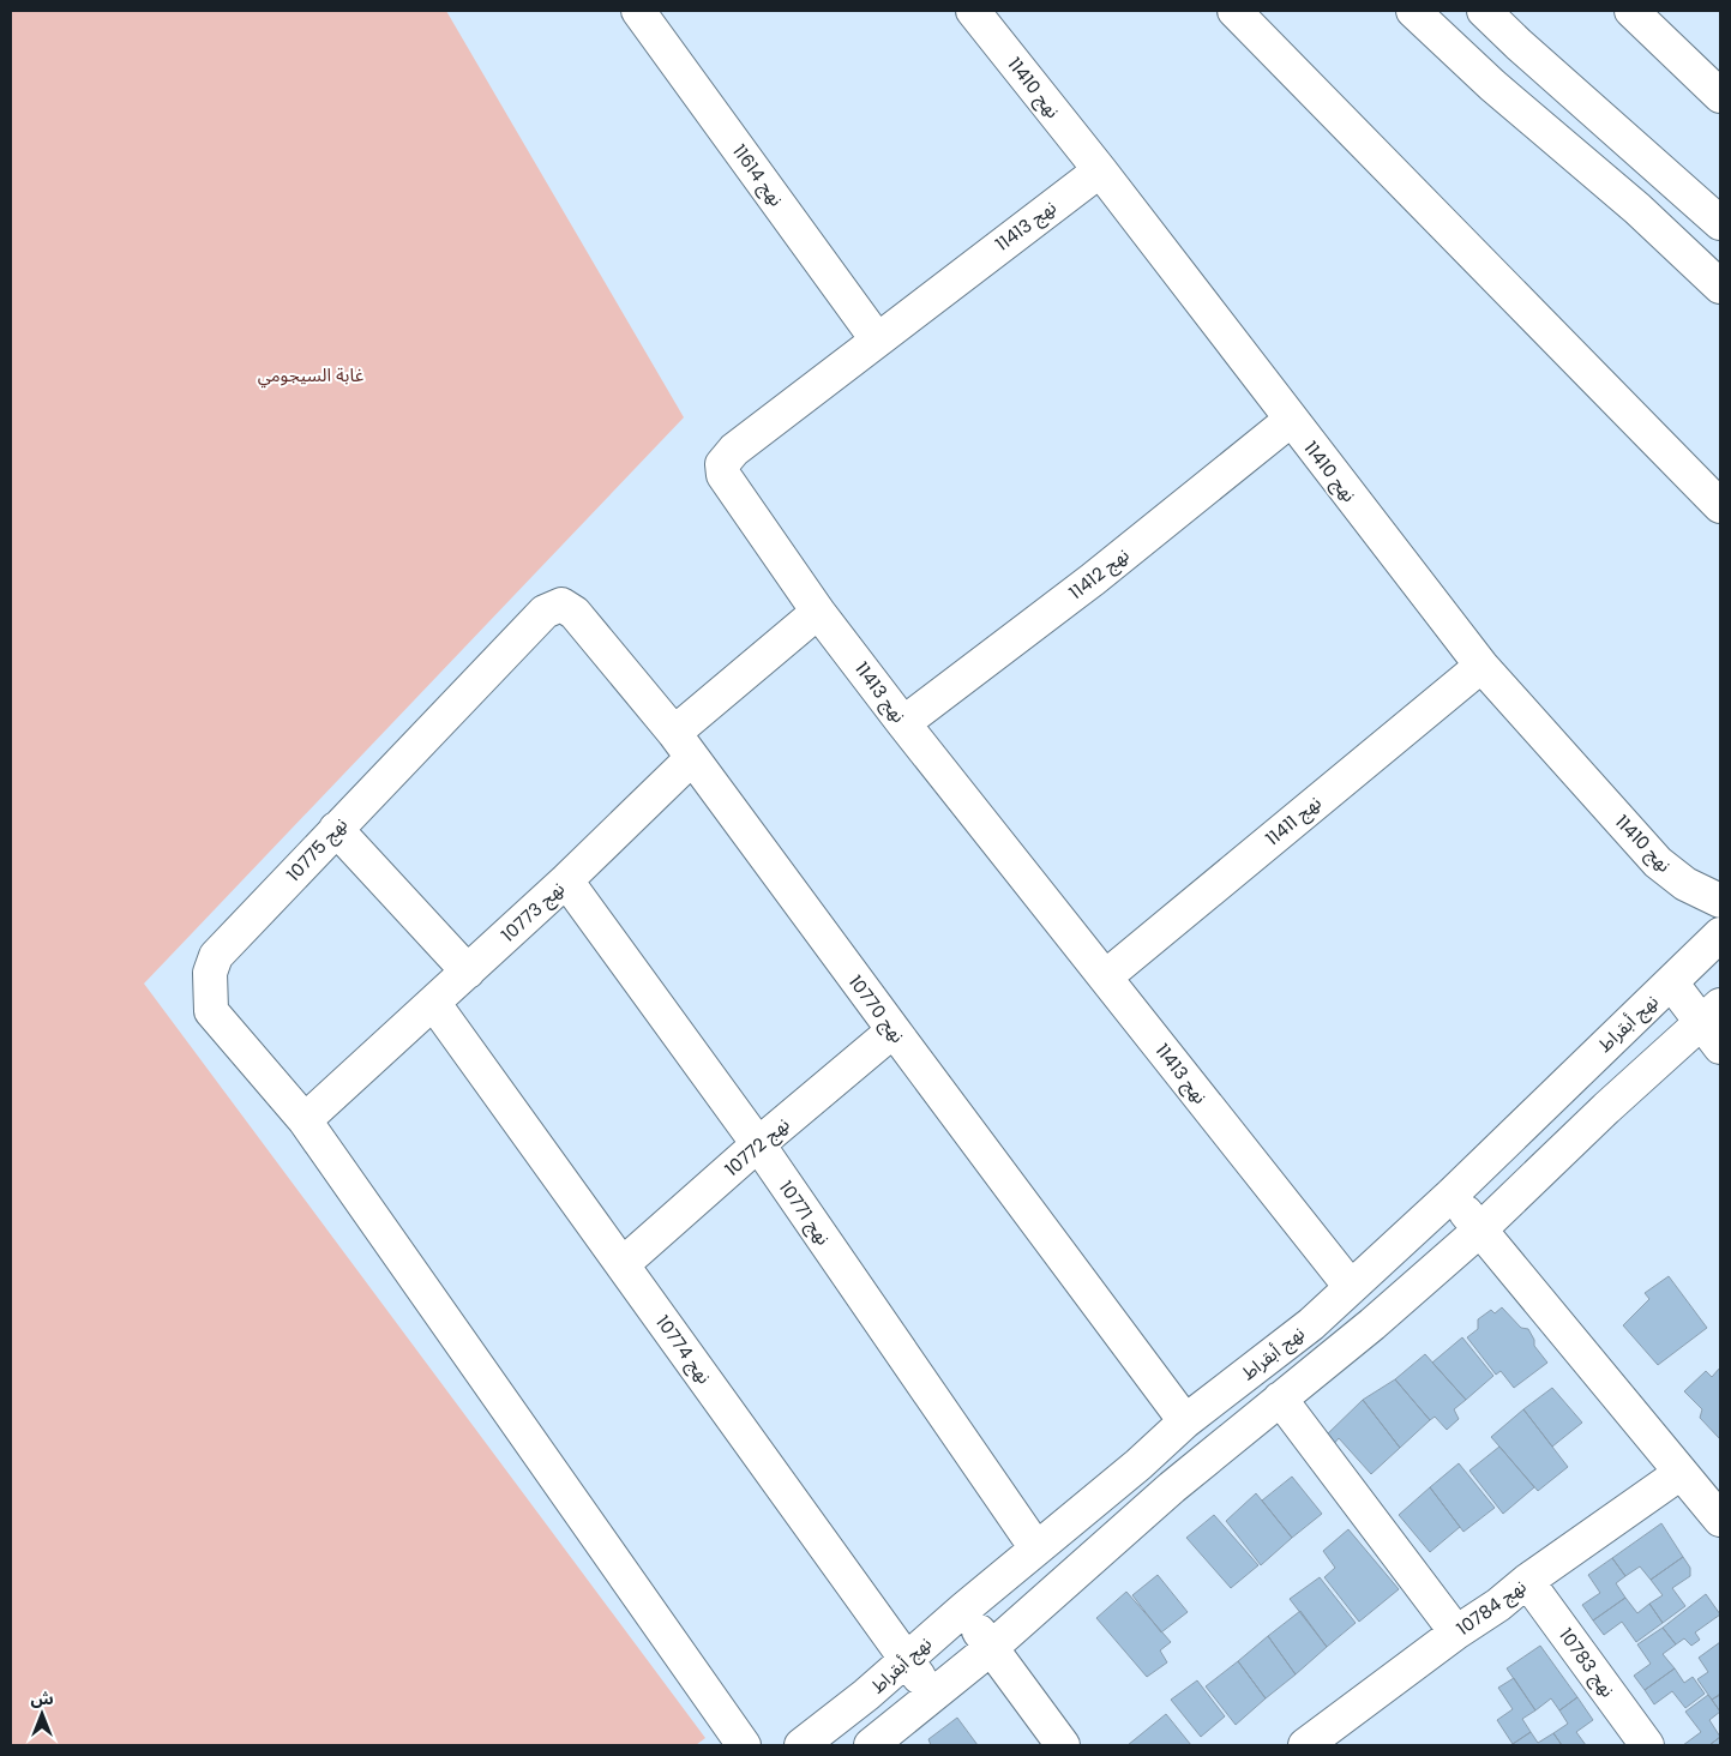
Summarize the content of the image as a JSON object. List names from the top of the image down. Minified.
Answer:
{"streets":{"main road":["نهج 11410","نهج 11614","نهج 11413","نهج 11412","نهج 11411","نهج 10775","نهج 10773","نهج 10770","نهج أبقراط","نهج 10772","نهج 10771","نهج 10774","نهج 10784","نهج 10783"]},"crossings":[["نهج 11410","نهج 11413"],["نهج 11410","نهج 11412"],["نهج 11410","نهج 11411"],["نهج 11614","نهج 11413"],["نهج 11413","نهج 11412"],["نهج 11413","نهج 11411"],["نهج 11413","نهج 10773"],["نهج 11413","نهج أبقراط"],["نهج 10775","نهج 10773"],["نهج 10775","نهج 10770"],["نهج 10773","نهج 10770"],["نهج 10773","نهج 10771"],["نهج 10773","نهج 10774"],["نهج 10770","نهج أبقراط"],["نهج 10770","نهج 10772"],["نهج أبقراط","نهج 10771"],["نهج أبقراط","نهج 10774"],["نهج 10772","نهج 10771"],["نهج 10772","نهج 10774"],["نهج 10784","نهج 10783"]],"parks":["غابة السيجومي"],"north":"top"}
